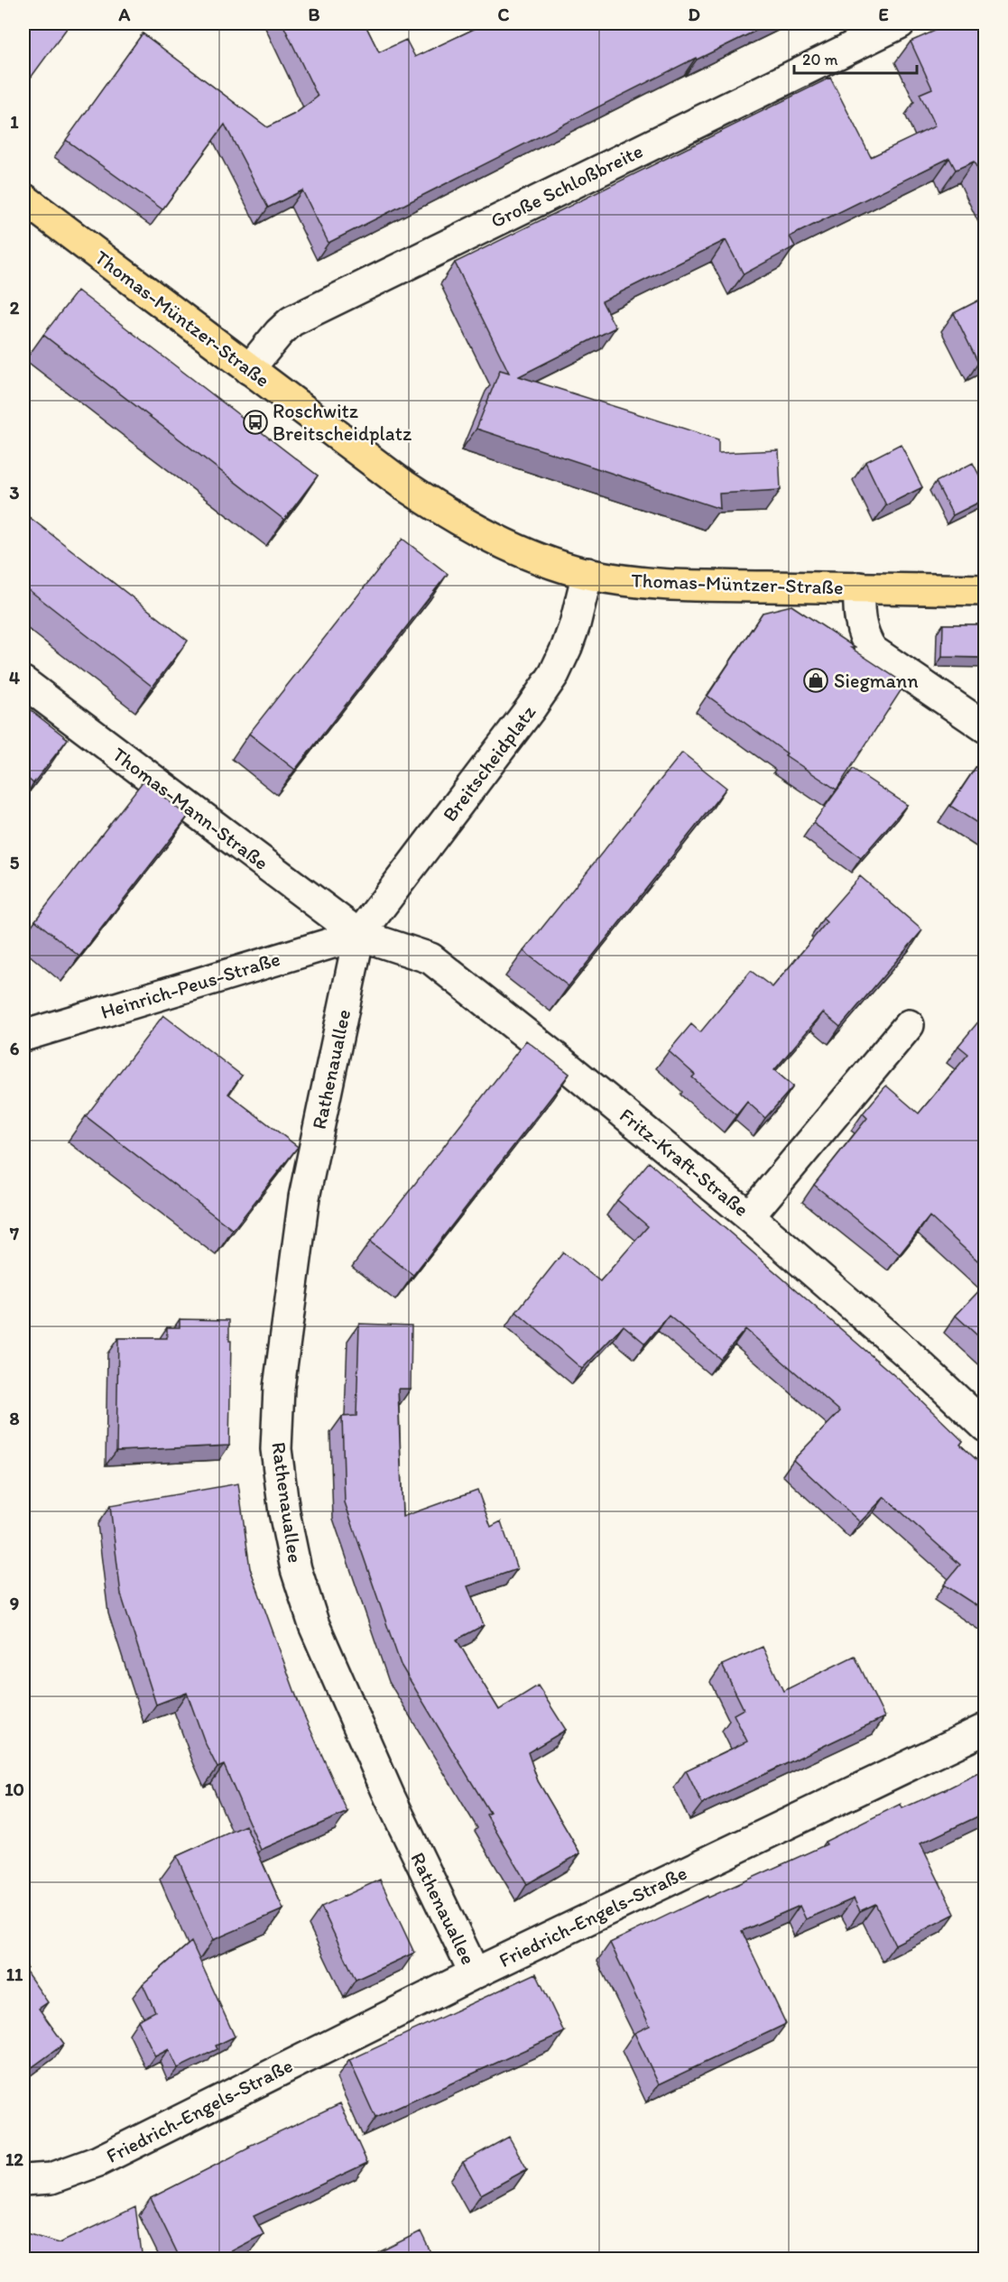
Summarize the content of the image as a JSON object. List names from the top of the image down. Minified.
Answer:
{"streets":{"main road":["Thomas-Müntzer-Straße"],"street":["Große Schloßbreite","Breitscheidplatz","Thomas-Mann-Straße","Heinrich-Peus-Straße","Rathenauallee","Fritz-Kraft-Straße","Friedrich-Engels-Straße"]},"crossings":[["Große Schloßbreite","Thomas-Müntzer-Straße"],["Thomas-Müntzer-Straße","Breitscheidplatz"],["Breitscheidplatz","Thomas-Mann-Straße"],["Breitscheidplatz","Heinrich-Peus-Straße"],["Breitscheidplatz","Rathenauallee"],["Breitscheidplatz","Fritz-Kraft-Straße"],["Thomas-Mann-Straße","Heinrich-Peus-Straße"],["Thomas-Mann-Straße","Rathenauallee"],["Thomas-Mann-Straße","Fritz-Kraft-Straße"],["Heinrich-Peus-Straße","Rathenauallee"],["Heinrich-Peus-Straße","Fritz-Kraft-Straße"],["Rathenauallee","Fritz-Kraft-Straße"],["Rathenauallee","Friedrich-Engels-Straße"]],"places":{"bus stop":["Roschwitz Breitscheidplatz"],"shop":["Siegmann"]},"scale_bar":"20 m","grid":{"columns":["A","B","C","D","E"],"rows":["1","2","3","4","5","6","7","8","9","10","11","12"]}}
